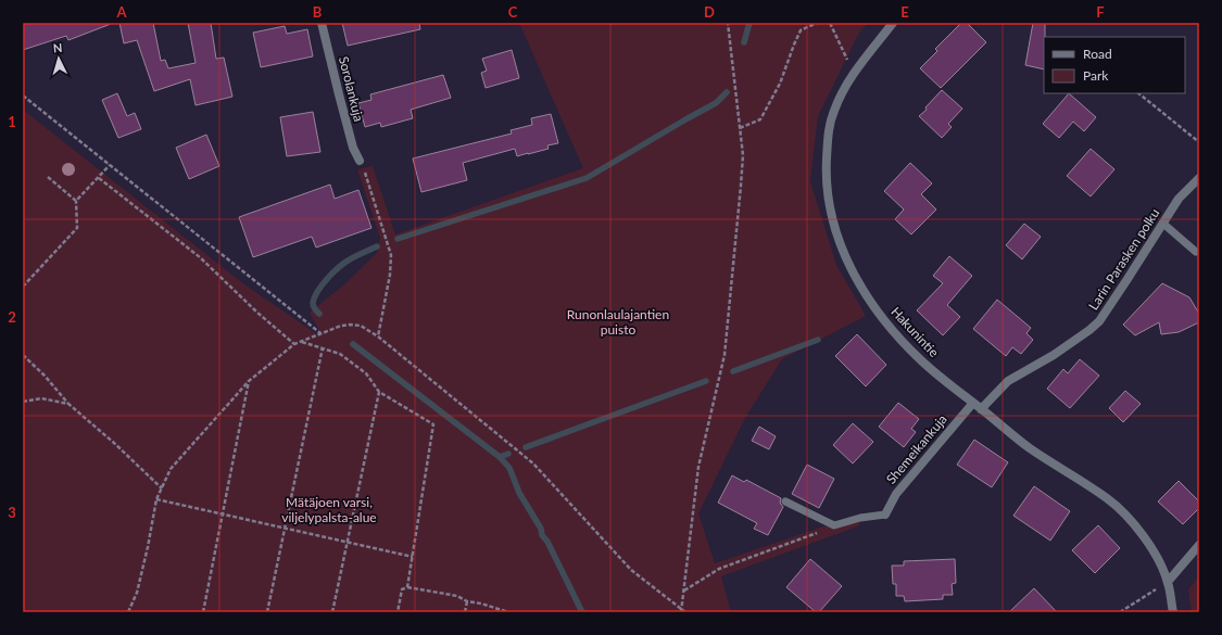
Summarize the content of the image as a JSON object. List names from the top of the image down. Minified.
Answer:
{"streets":{"street":["Sorolankuja","Larin Parasken polku","Hakunintie","Shemeikankuja"]},"crossings":[["Larin Parasken polku","Hakunintie"],["Hakunintie","Shemeikankuja"]],"parks":["Runonlaulajantien puisto","Mätäjoen varsi, viljelypalsta-alue"],"legend":["Road","Park"],"north":"top","grid":{"columns":["A","B","C","D","E","F"],"rows":["1","2","3"]}}
